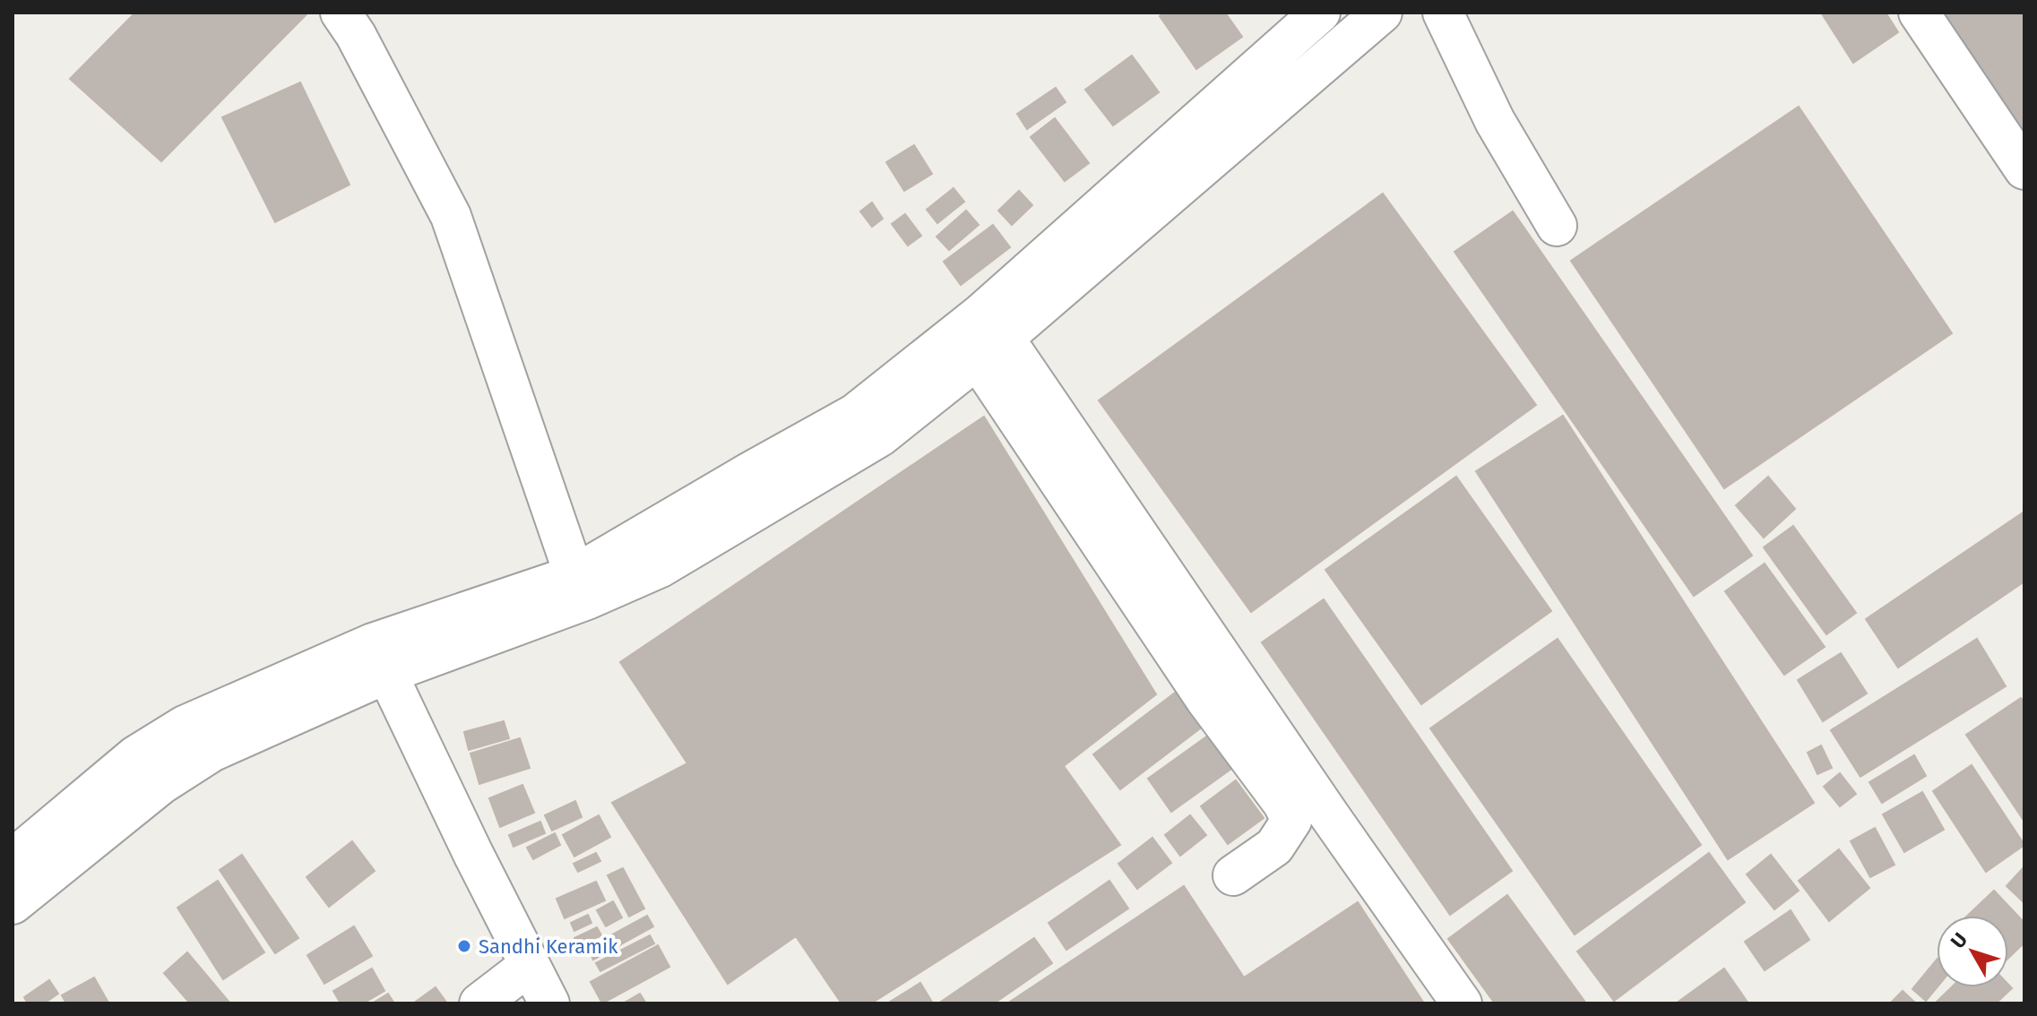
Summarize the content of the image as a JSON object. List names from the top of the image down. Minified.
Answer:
{"places":["Sandhi Keramik"],"north":"top left"}
